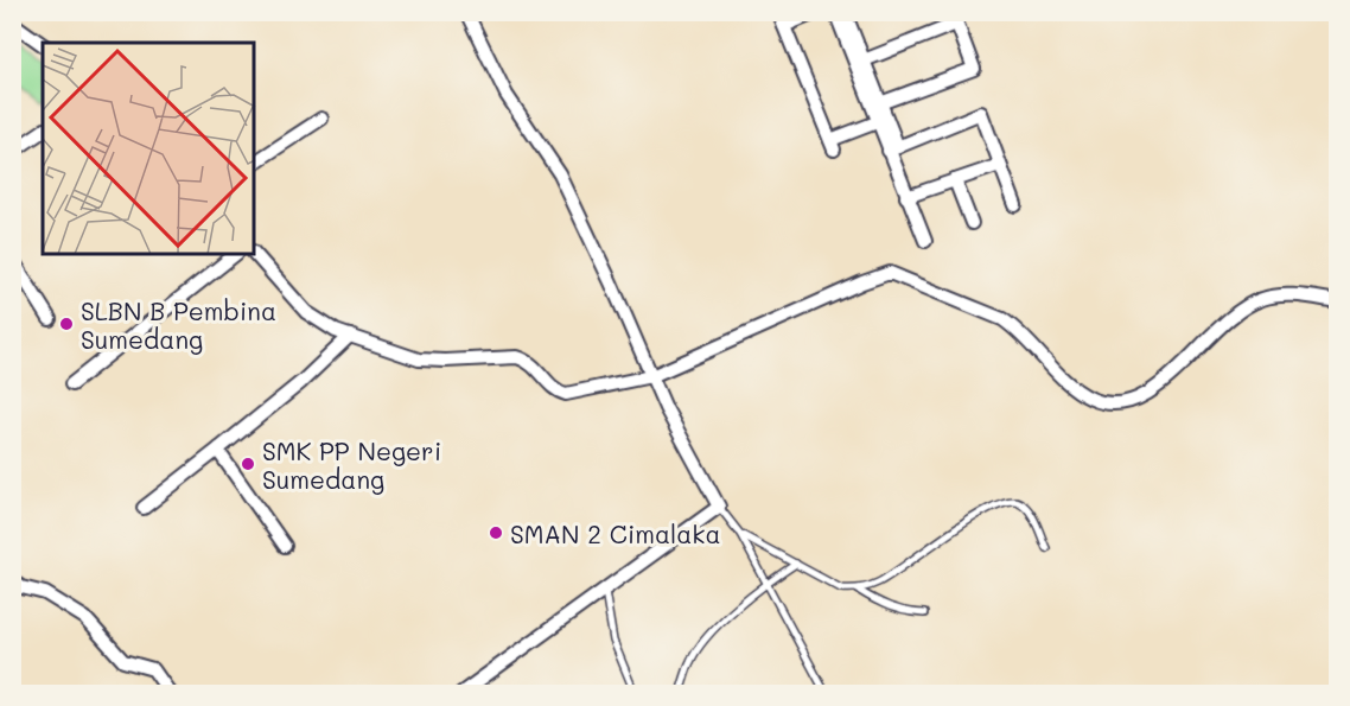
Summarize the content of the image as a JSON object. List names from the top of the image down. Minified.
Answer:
{"places":["SLBN B Pembina Sumedang","SMK PP Negeri Sumedang","SMAN 2 Cimalaka"]}
